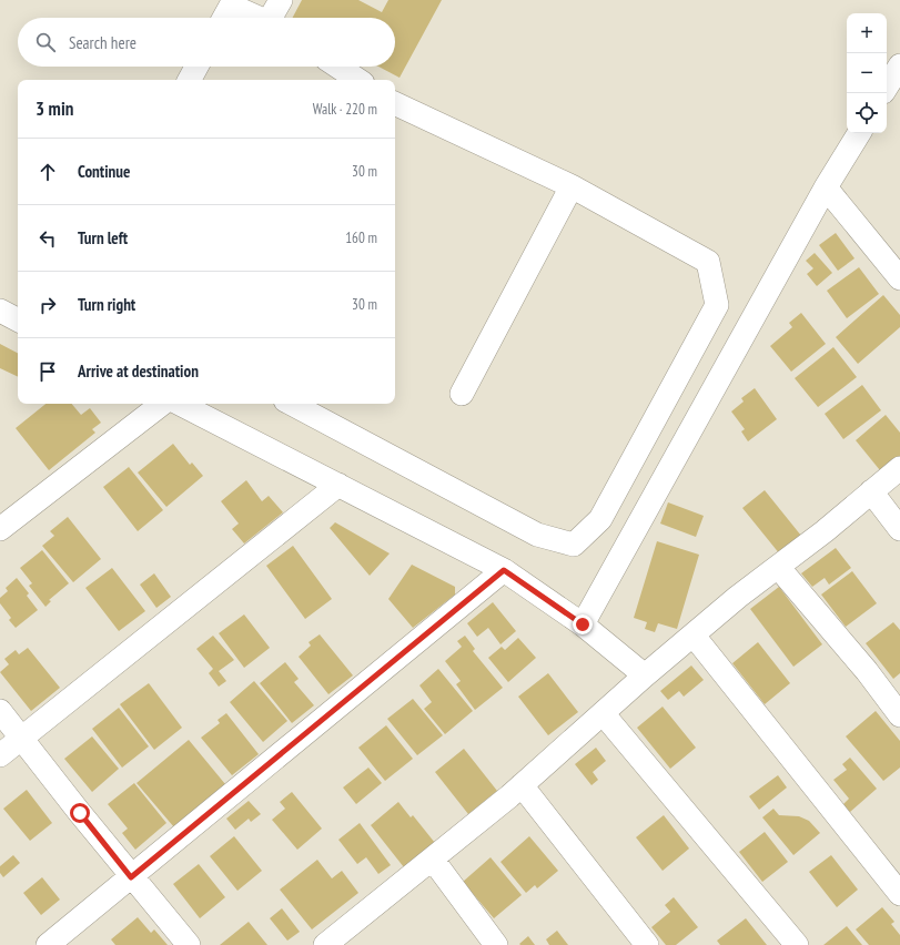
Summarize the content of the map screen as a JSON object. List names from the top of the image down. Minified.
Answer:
{"page":{"map_buttons":["+","−"],"search":"Search here","heading":["3 min","Walk · 220 m"],"list":[["Continue","30 m"],["Turn left","160 m"],["Turn right","30 m"],"Arrive at destination"]}}
